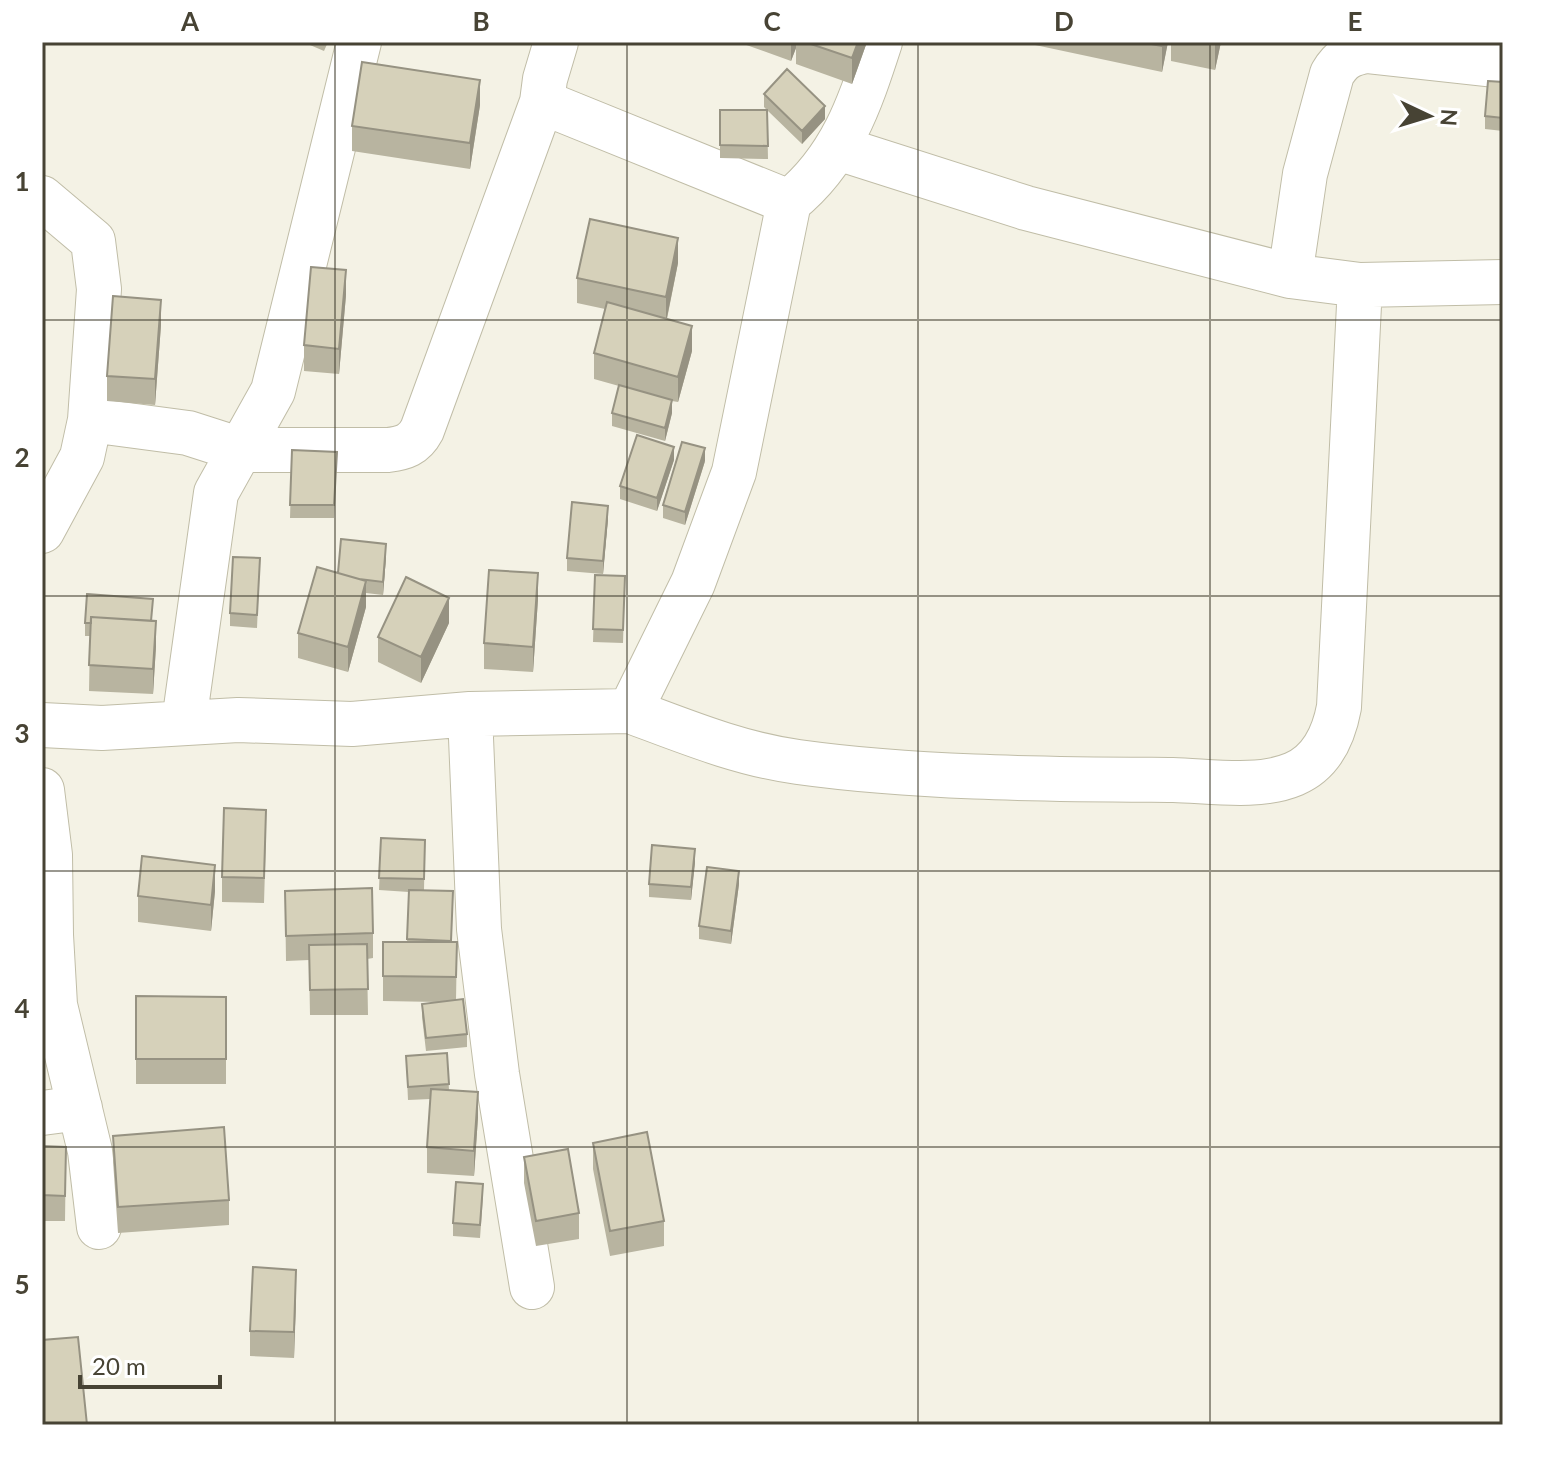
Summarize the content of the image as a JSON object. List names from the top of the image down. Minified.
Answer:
{"scale_bar":"20 m","north":"right","grid":{"columns":["A","B","C","D","E"],"rows":["1","2","3","4","5"]}}
